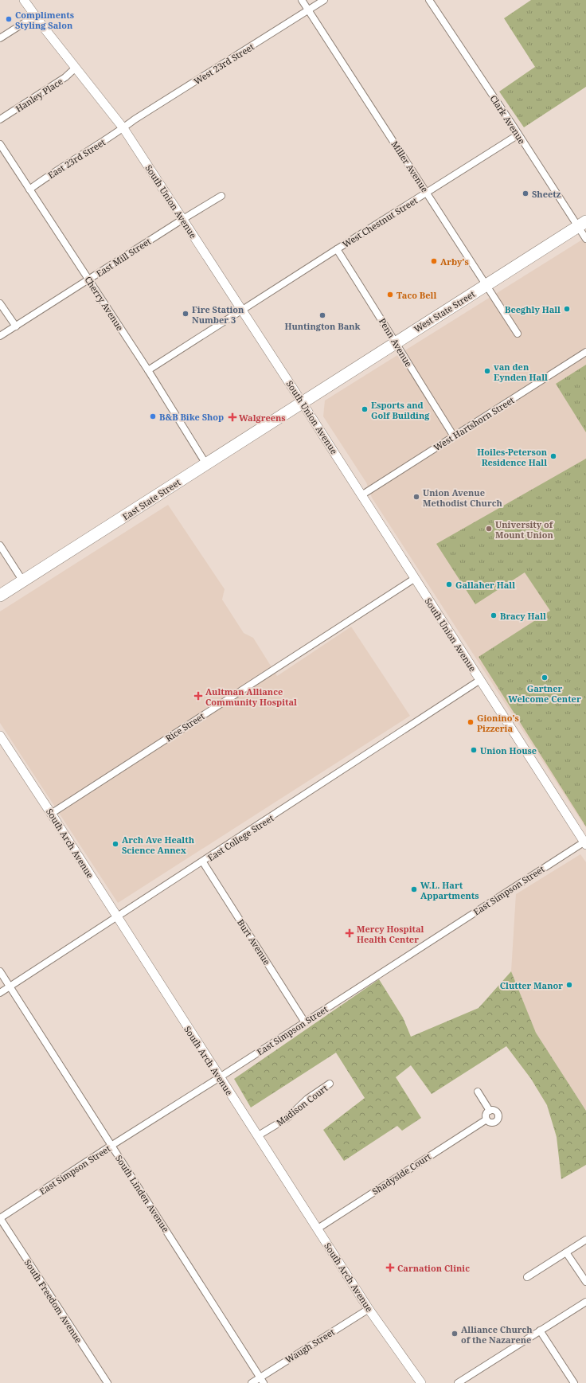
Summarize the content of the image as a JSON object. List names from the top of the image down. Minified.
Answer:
{"streets":{"highway":["West State Street","East State Street"],"main road":["South Union Avenue","South Arch Avenue"],"street":["West 23rd Street","Hanley Place","Clark Avenue","East 23rd Street","Miller Avenue","West Chestnut Street","East Mill Street","Cherry Avenue","Penn Avenue","West Hartshorn Street","Rice Street","East College Street","East Simpson Street","Burt Avenue","Madison Court","Shadyside Court","South Linden Avenue","South Freedom Avenue","Waugh Street"]},"crossings":[["West 23rd Street","East 23rd Street"],["West 23rd Street","Miller Avenue"],["West 23rd Street","South Union Avenue"],["Hanley Place","South Union Avenue"],["Clark Avenue","West Chestnut Street"],["Clark Avenue","West State Street"],["East 23rd Street","South Union Avenue"],["East 23rd Street","Cherry Avenue"],["Miller Avenue","West Chestnut Street"],["Miller Avenue","West State Street"],["South Union Avenue","West Chestnut Street"],["South Union Avenue","East Mill Street"],["South Union Avenue","West State Street"],["South Union Avenue","West Hartshorn Street"],["South Union Avenue","East State Street"],["South Union Avenue","Rice Street"],["South Union Avenue","East College Street"],["South Union Avenue","East Simpson Street"],["West Chestnut Street","Cherry Avenue"],["West Chestnut Street","Penn Avenue"],["East Mill Street","Cherry Avenue"],["Cherry Avenue","East State Street"],["West State Street","Penn Avenue"],["West State Street","East State Street"],["Penn Avenue","West Hartshorn Street"],["Rice Street","South Arch Avenue"],["East College Street","South Arch Avenue"],["East College Street","Burt Avenue"],["East College Street","South Linden Avenue"],["South Arch Avenue","East Simpson Street"],["South Arch Avenue","Madison Court"],["South Arch Avenue","Shadyside Court"],["South Arch Avenue","Waugh Street"],["East Simpson Street","Burt Avenue"],["East Simpson Street","South Linden Avenue"],["East Simpson Street","South Freedom Avenue"],["South Linden Avenue","Waugh Street"]],"places":{"other":["Compliments Styling Salon","Sheetz","Arby's","Taco Bell","Beeghly Hall","Fire Station Number 3","Huntington Bank","van den Eynden Hall","Esports and Golf Building","B&B Bike Shop","Hoiles-Peterson Residence Hall","Union Avenue Methodist Church","University of Mount Union","Gallaher Hall","Bracy Hall","Gartner Welcome Center","Gionino's Pizzeria","Union House","Arch Ave Health Science Annex","W.L. Hart Appartments","Clutter Manor","Alliance Church of the Nazarene"],"health":["Walgreens","Aultman Alliance Community Hospital","Mercy Hospital Health Center","Carnation Clinic"]}}
